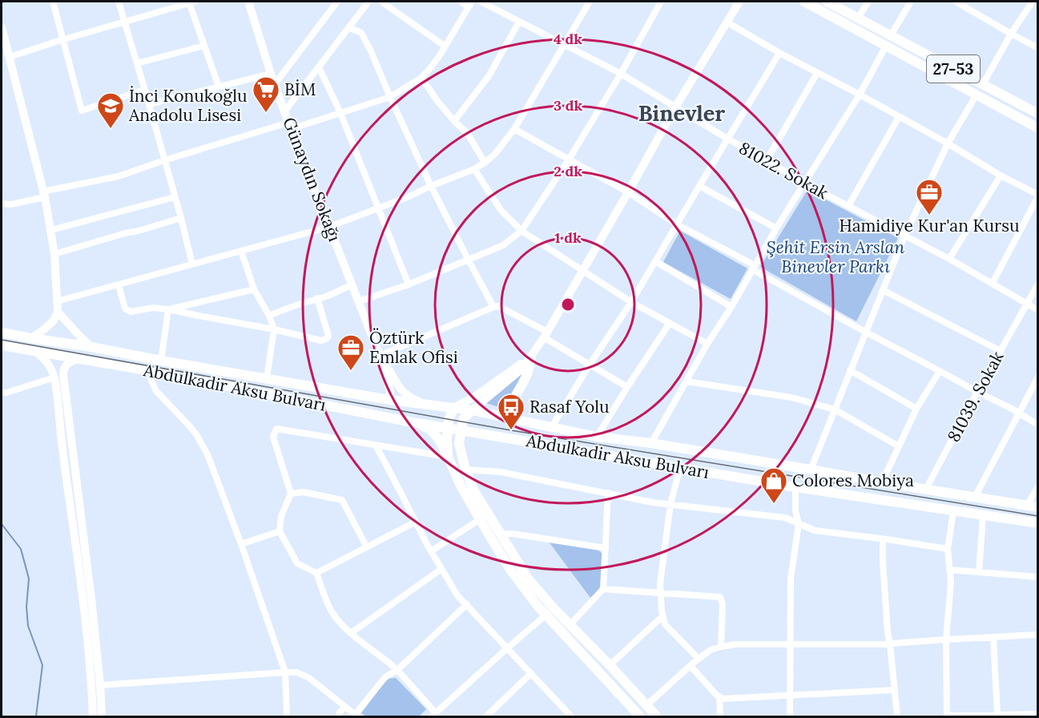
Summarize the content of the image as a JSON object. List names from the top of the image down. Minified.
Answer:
{"streets":{"main road":["27-53","Abdulkadir Aksu Bulvarı"],"street":["81022. Sokak","Günaydın Sokağı","81039. Sokak"]},"crossings":[["81022. Sokak","81039. Sokak"]],"districts":["Binevler"],"parks":["Şehit Ersin Arslan Binevler Parkı"],"places":{"supermarket":["BİM"],"school or university":["İnci Konukoğlu Anadolu Lisesi"],"office":["Hamidiye Kur'an Kursu","Öztürk Emlak Ofisi"],"bus stop":["Rasaf Yolu"],"shop":["Colores Mobiya"]},"rings":["4 dk","3 dk","2 dk","1 dk"]}
